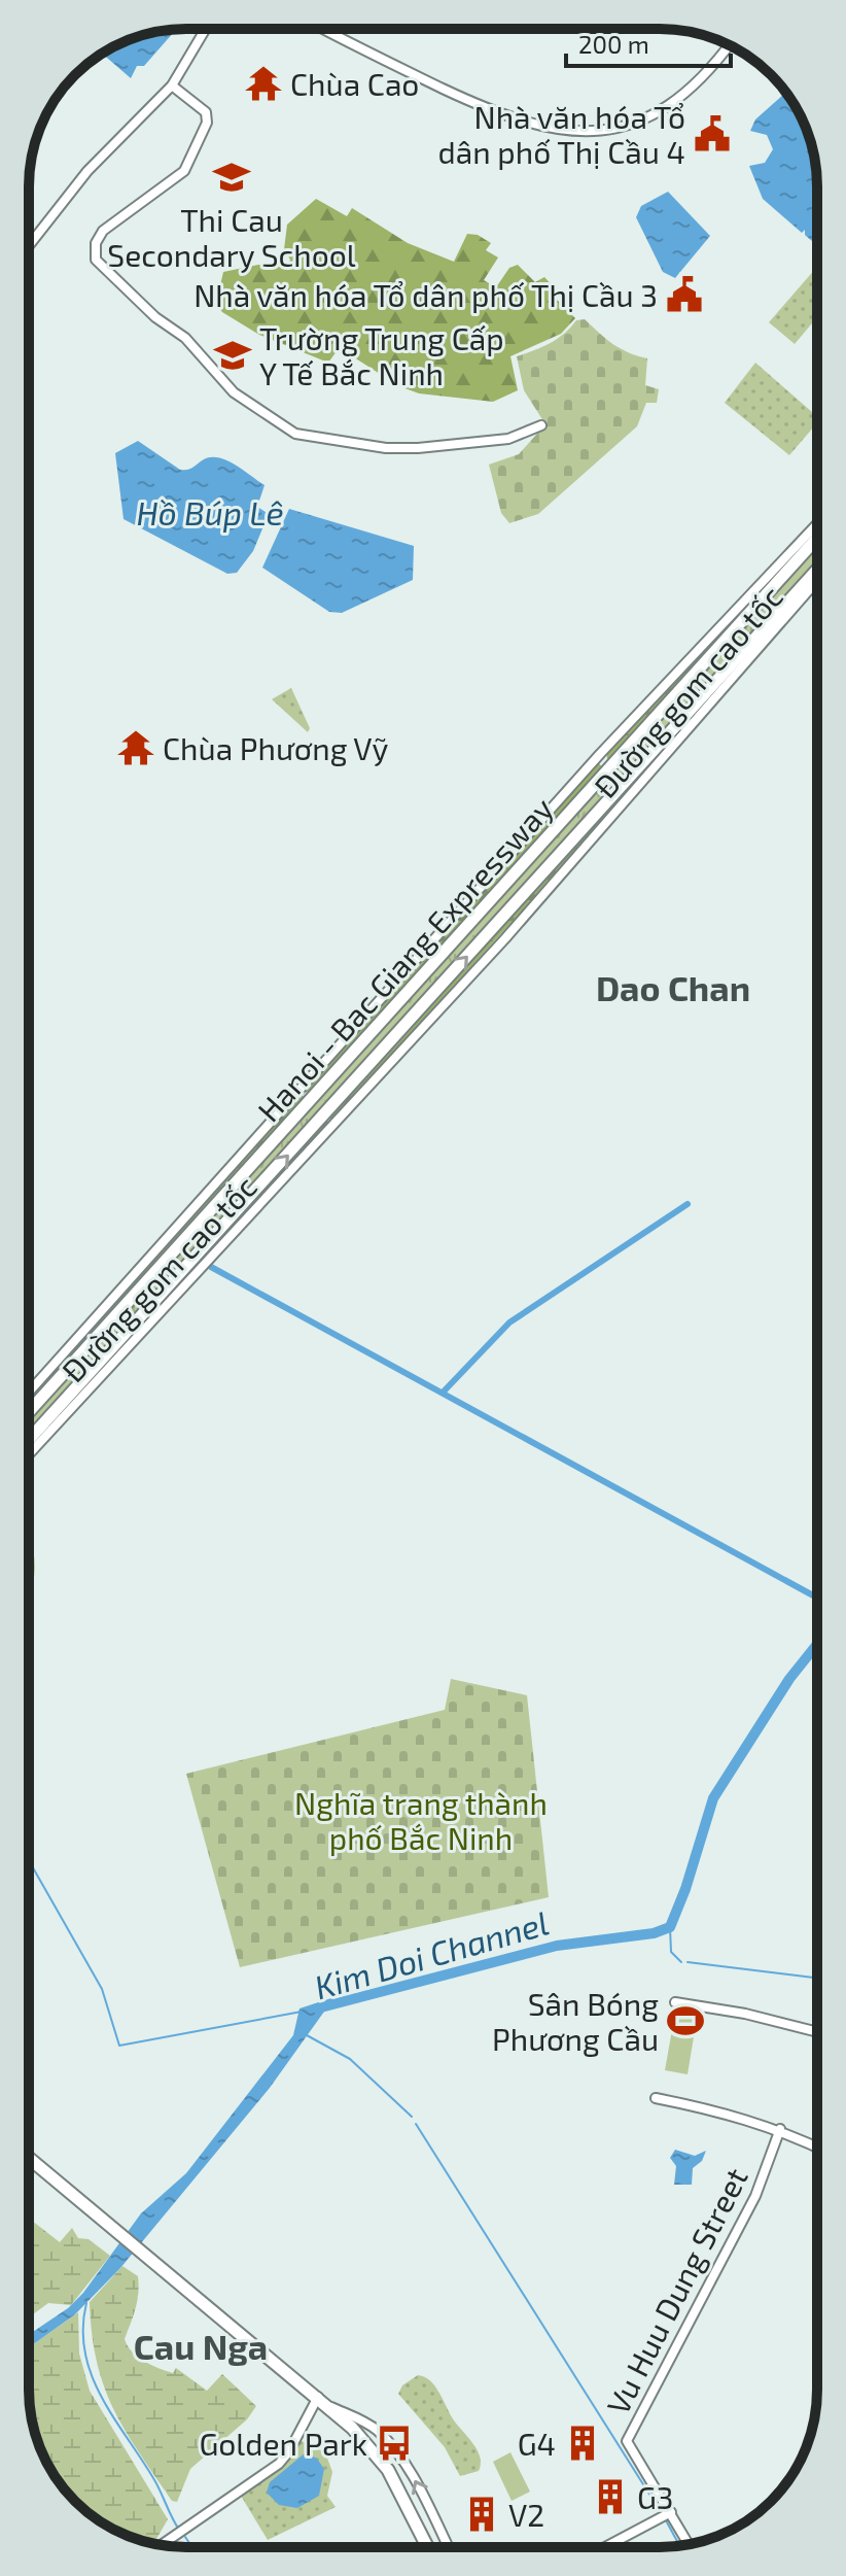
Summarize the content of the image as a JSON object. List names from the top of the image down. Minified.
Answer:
{"streets":{"highway":["Hanoi - Bac Giang Expressway"],"main road":["Đường gom cao tốc","Vu Huu Dung Street"]},"districts":["Dao Chan","Cau Nga"],"water":["Hồ Búp Lê","Kim Doi Channel"],"parks":["Nghĩa trang thành phố Bắc Ninh"],"places":{"temple":["Chùa Cao","Chùa Phương Vỹ"],"public building":["Nhà văn hóa Tổ dân phố Thị Cầu 4","Nhà văn hóa Tổ dân phố Thị Cầu 3"],"school or university":["Thi Cau Secondary School","Trường Trung Cấp Y Tế Bắc Ninh"],"sports":["Sân Bóng Phương Cầu"],"bus stop":["Golden Park"],"building":["G4","G3","V2"]},"scale_bar":"200 m"}
